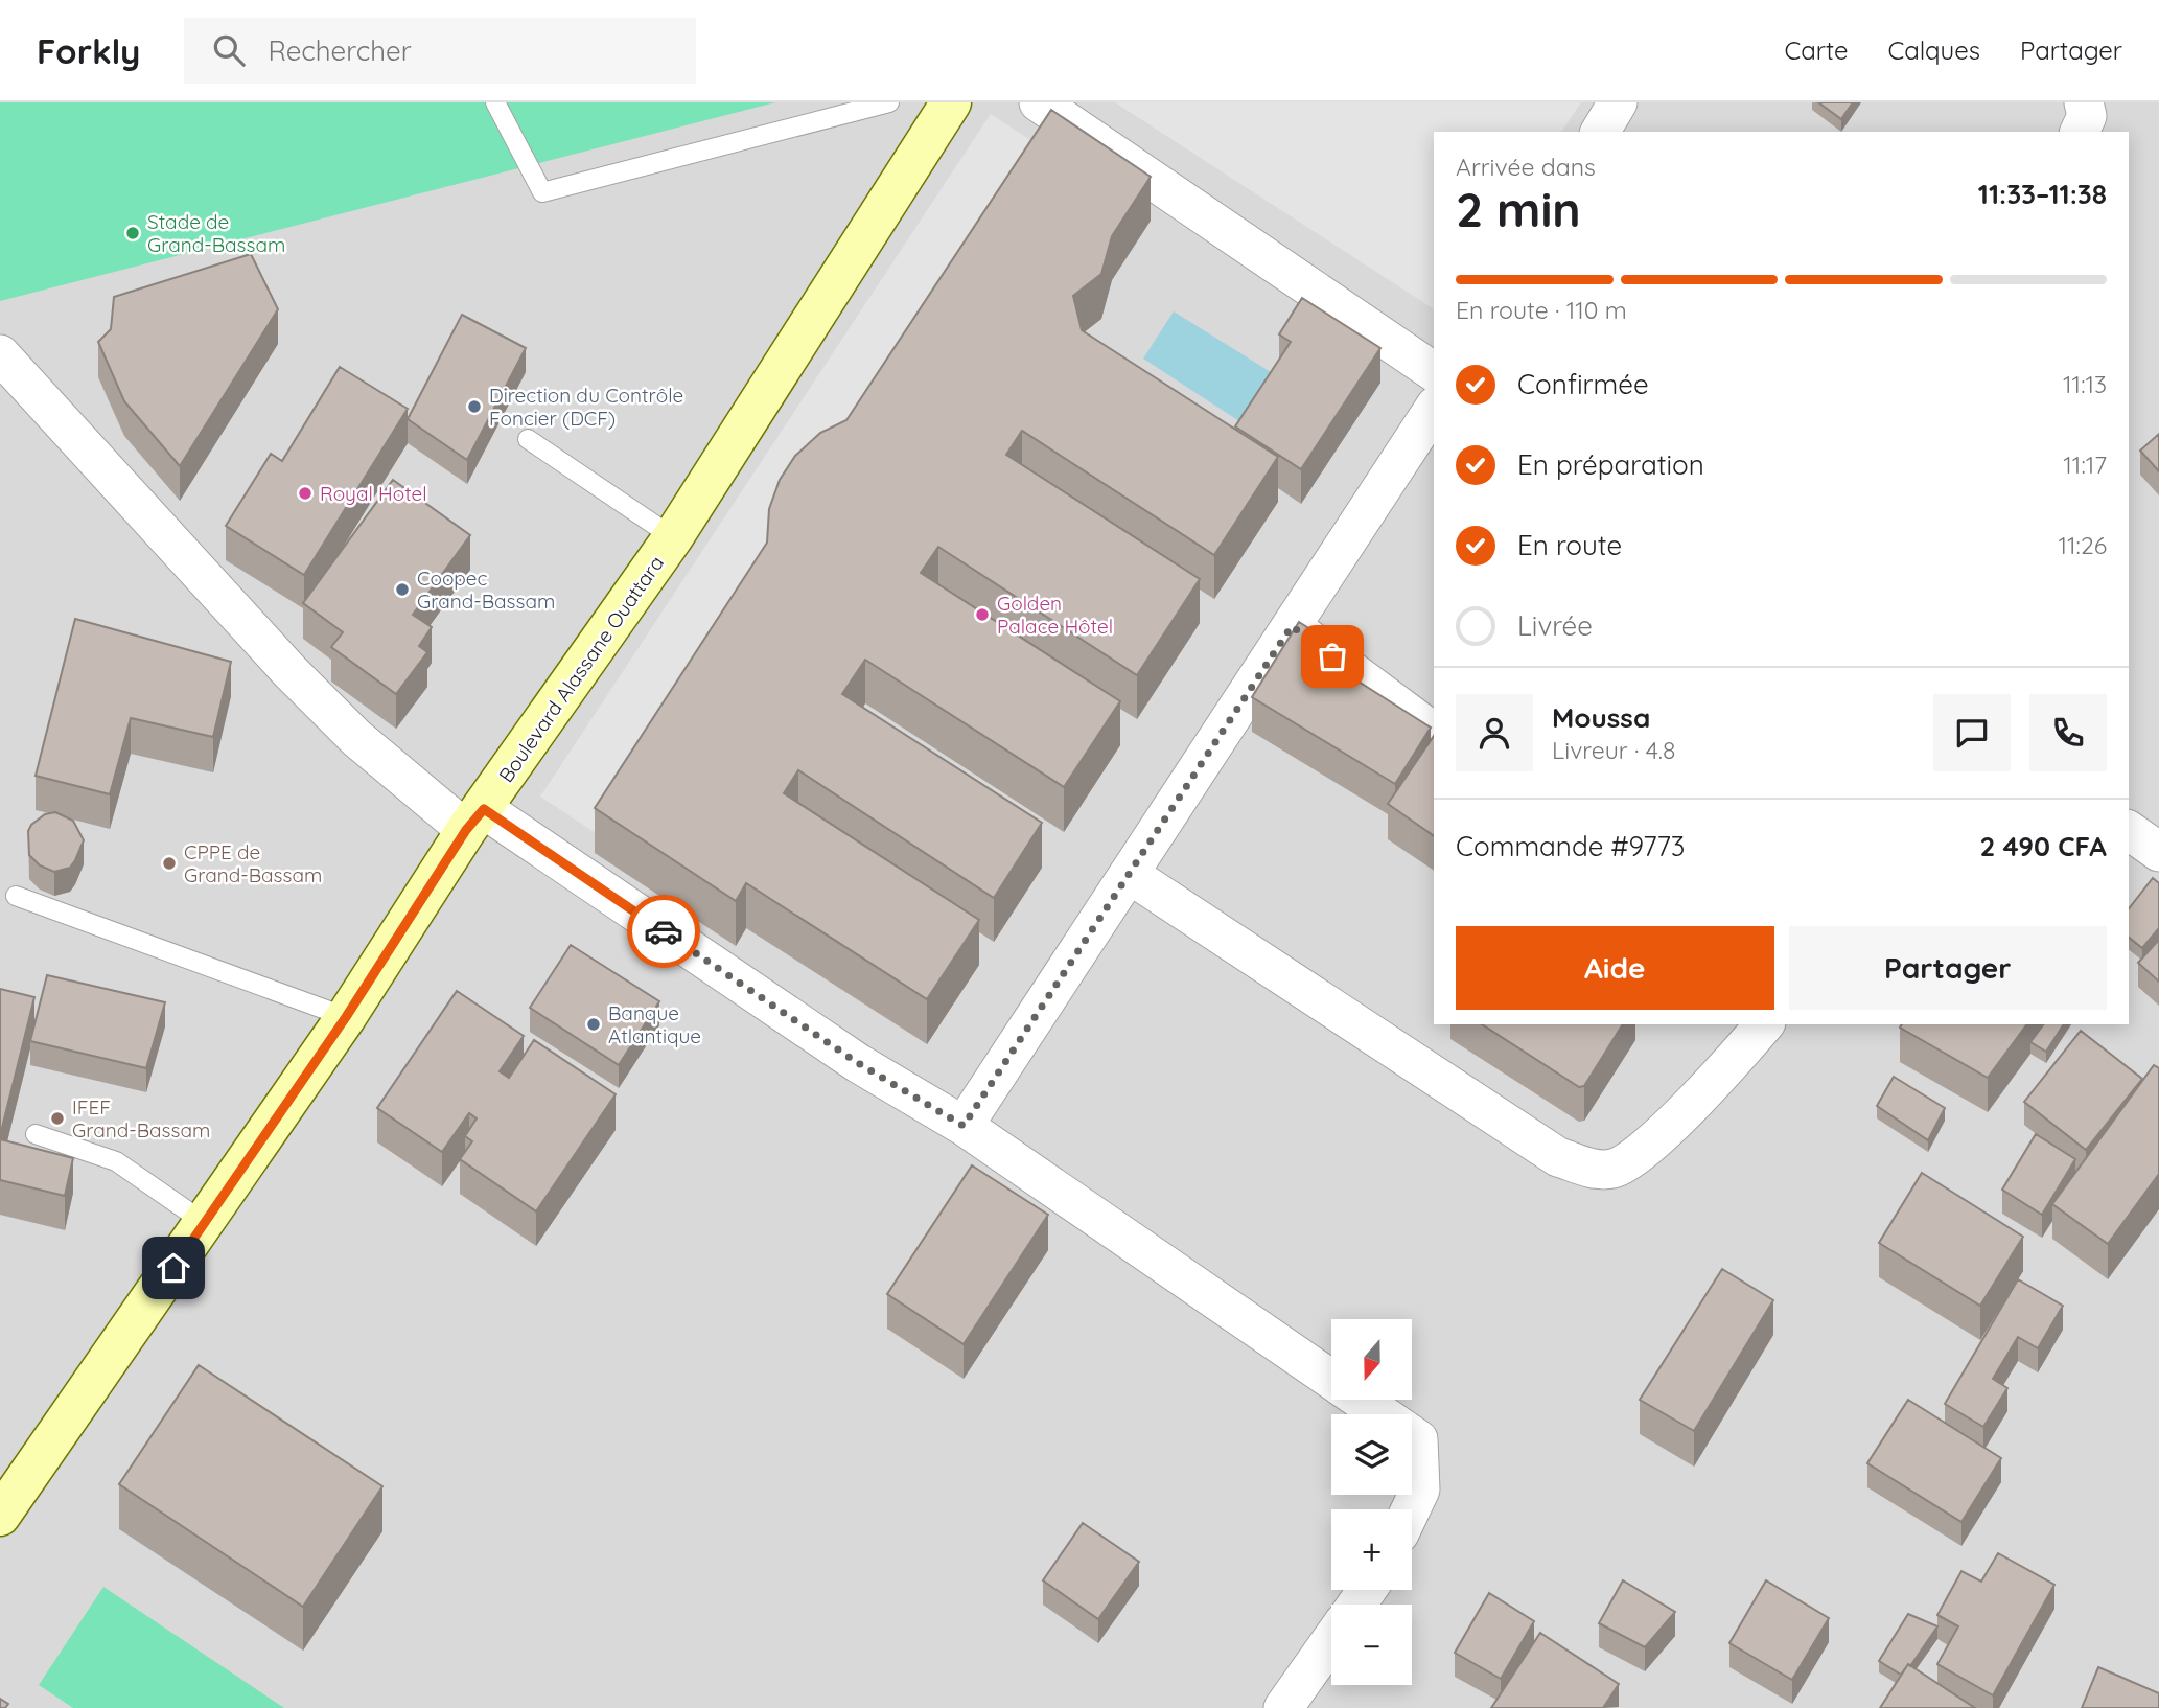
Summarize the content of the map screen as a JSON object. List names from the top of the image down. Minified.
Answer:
{"streets":{"street":["Boulevard Alassane Ouattara"]},"places":["Stade de Grand-Bassam","Direction du Contrôle Foncier (DCF)","Royal Hotel","Coopec Grand-Bassam","Golden Palace Hôtel","CPPE de Grand-Bassam","Banque Atlantique","IFEF Grand-Bassam"],"north":"bottom","page":{"header":"Forkly","search":"Rechercher","nav":["Carte","Calques","Partager"],"heading":["2 min","Arrivée dans","11:33–11:38"],"panel":["Moussa","Livreur · 4.8","Commande #9773","2 490 CFA"],"bar":"En route · 110 m","list":[["Confirmée","11:13"],["En préparation","11:17"],["En route","11:26"],"Livrée"],"buttons":["Aide","Partager"],"map_buttons":["+","−"]}}
